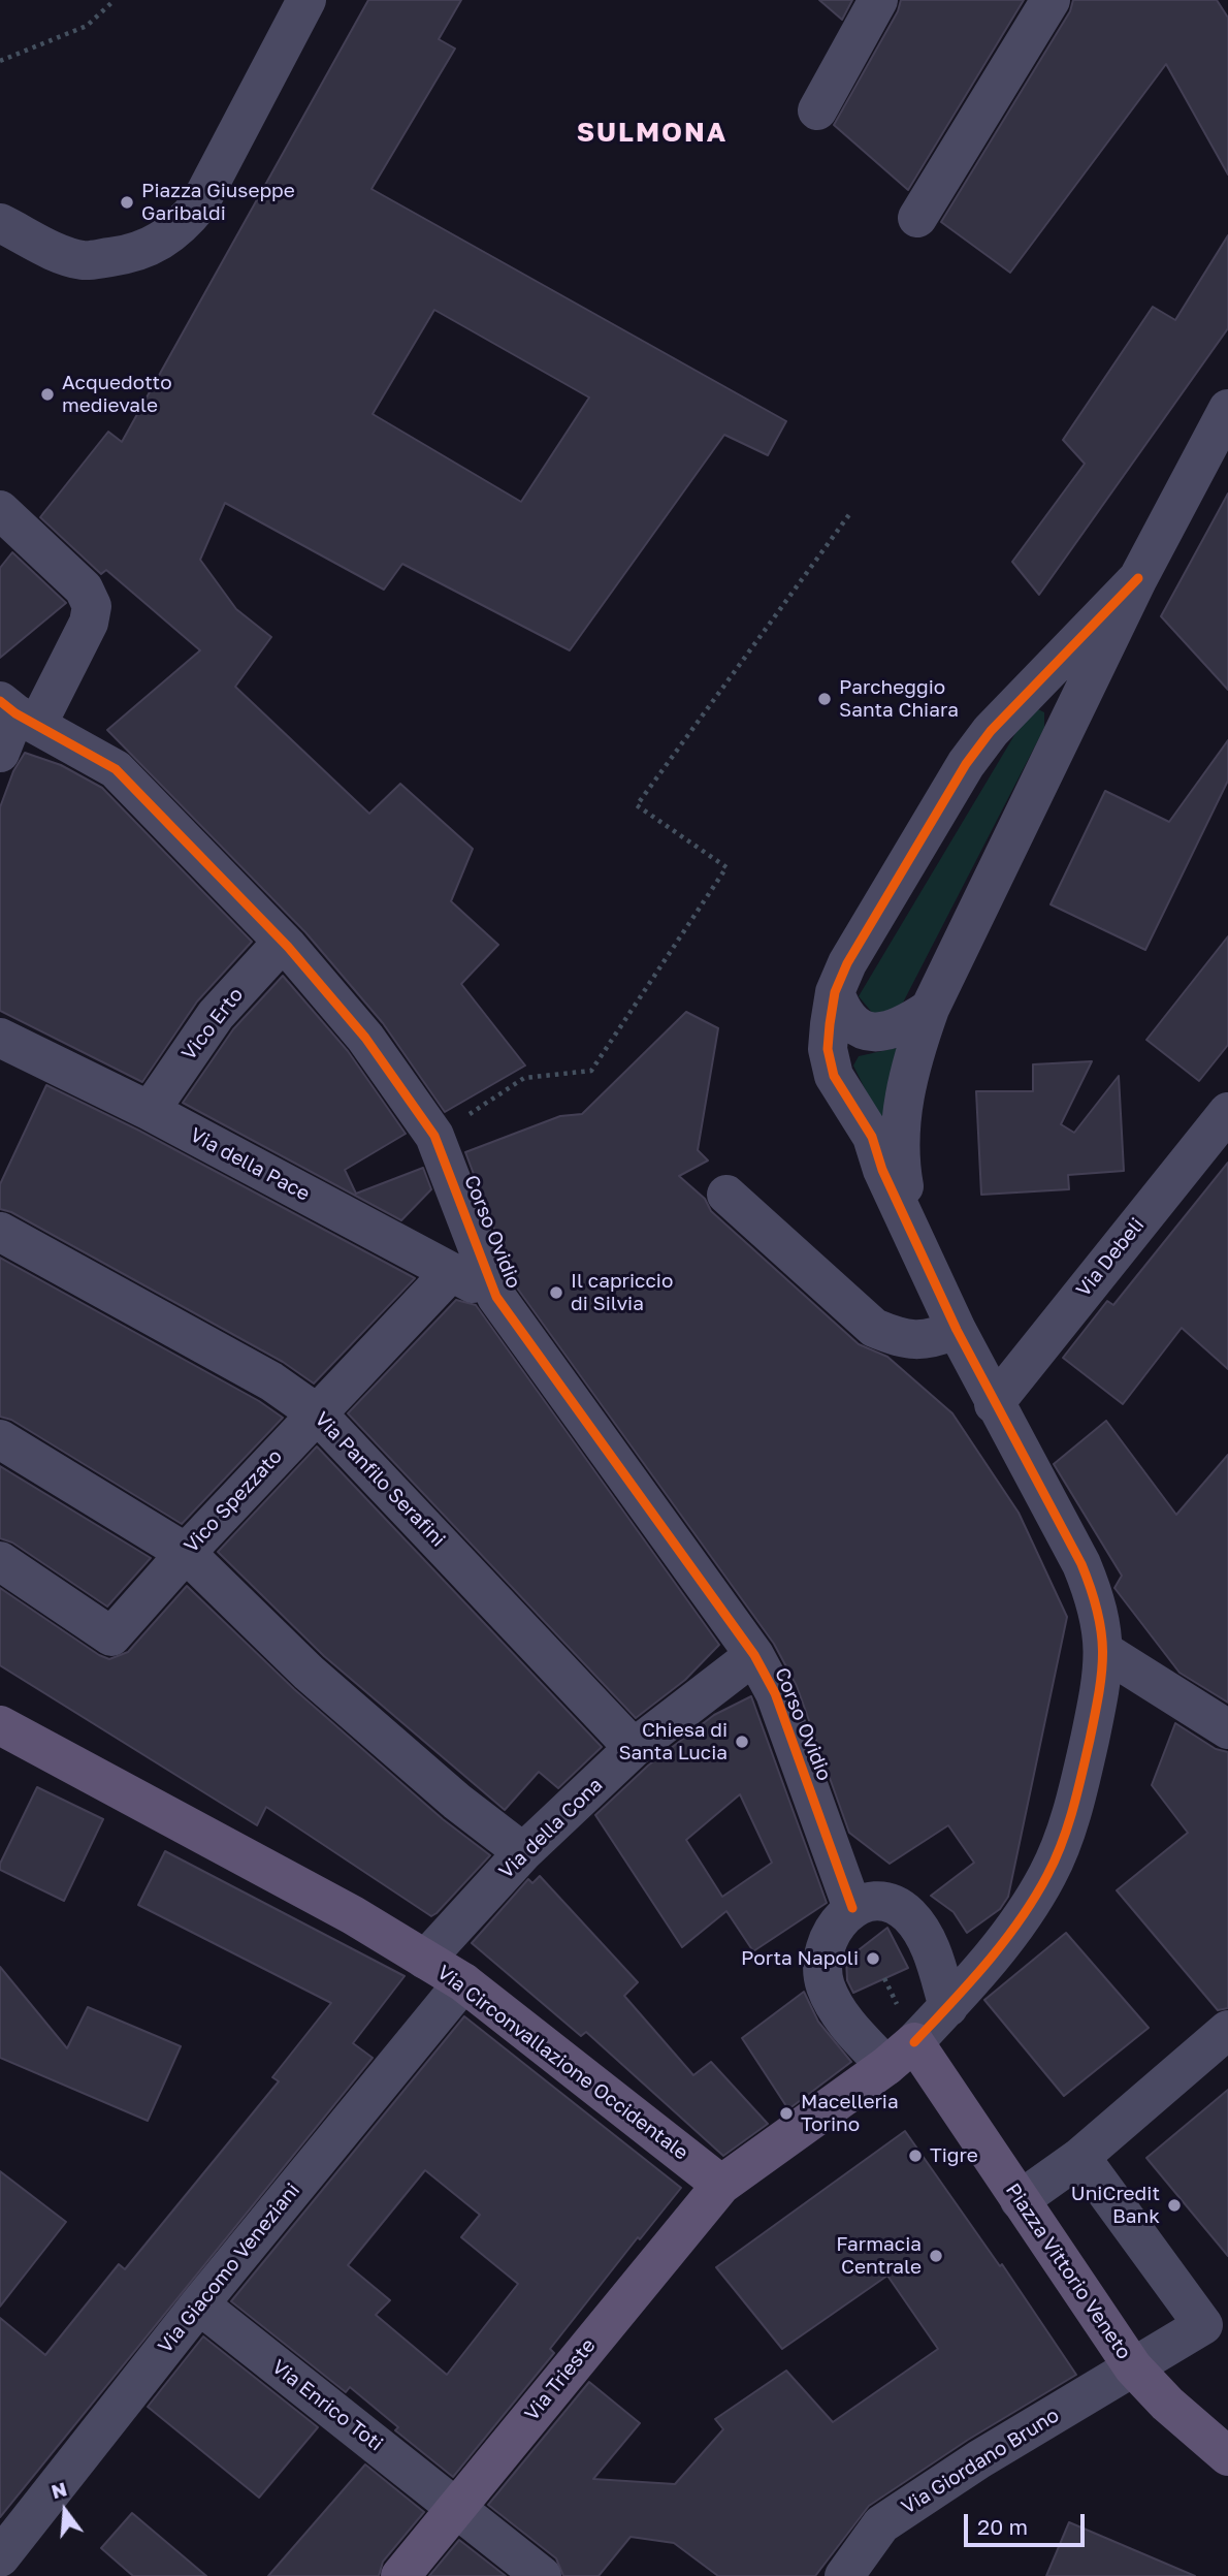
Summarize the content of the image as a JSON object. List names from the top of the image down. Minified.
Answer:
{"streets":{"main road":["Via Circonvallazione Occidentale","Piazza Vittorio Veneto","Via Trieste"],"street":["Vico Erto","Via della Pace","Corso Ovidio","Via Debeli","Via Panfilo Serafini","Vico Spezzato","Via della Cona","Via Giacomo Veneziani","Via Enrico Toti","Via Giordano Bruno"]},"crossings":[["Vico Erto","Via della Pace"],["Vico Erto","Corso Ovidio"],["Via della Pace","Corso Ovidio"],["Via della Pace","Vico Spezzato"],["Corso Ovidio","Via della Cona"],["Corso Ovidio","Piazza Vittorio Veneto"],["Via Panfilo Serafini","Vico Spezzato"],["Via Panfilo Serafini","Via della Cona"],["Via della Cona","Via Circonvallazione Occidentale"],["Via Circonvallazione Occidentale","Via Giacomo Veneziani"],["Via Circonvallazione Occidentale","Via Trieste"],["Via Giacomo Veneziani","Via Enrico Toti"],["Piazza Vittorio Veneto","Via Giordano Bruno"],["Via Trieste","Via Enrico Toti"]],"districts":["SULMONA"],"places":["Piazza Giuseppe Garibaldi","Acquedotto medievale","Parcheggio Santa Chiara","Il capriccio di Silvia","Chiesa di Santa Lucia","Porta Napoli","Macelleria Torino","Tigre","UniCredit Bank","Farmacia Centrale"],"scale_bar":"20 m","north":"top"}
